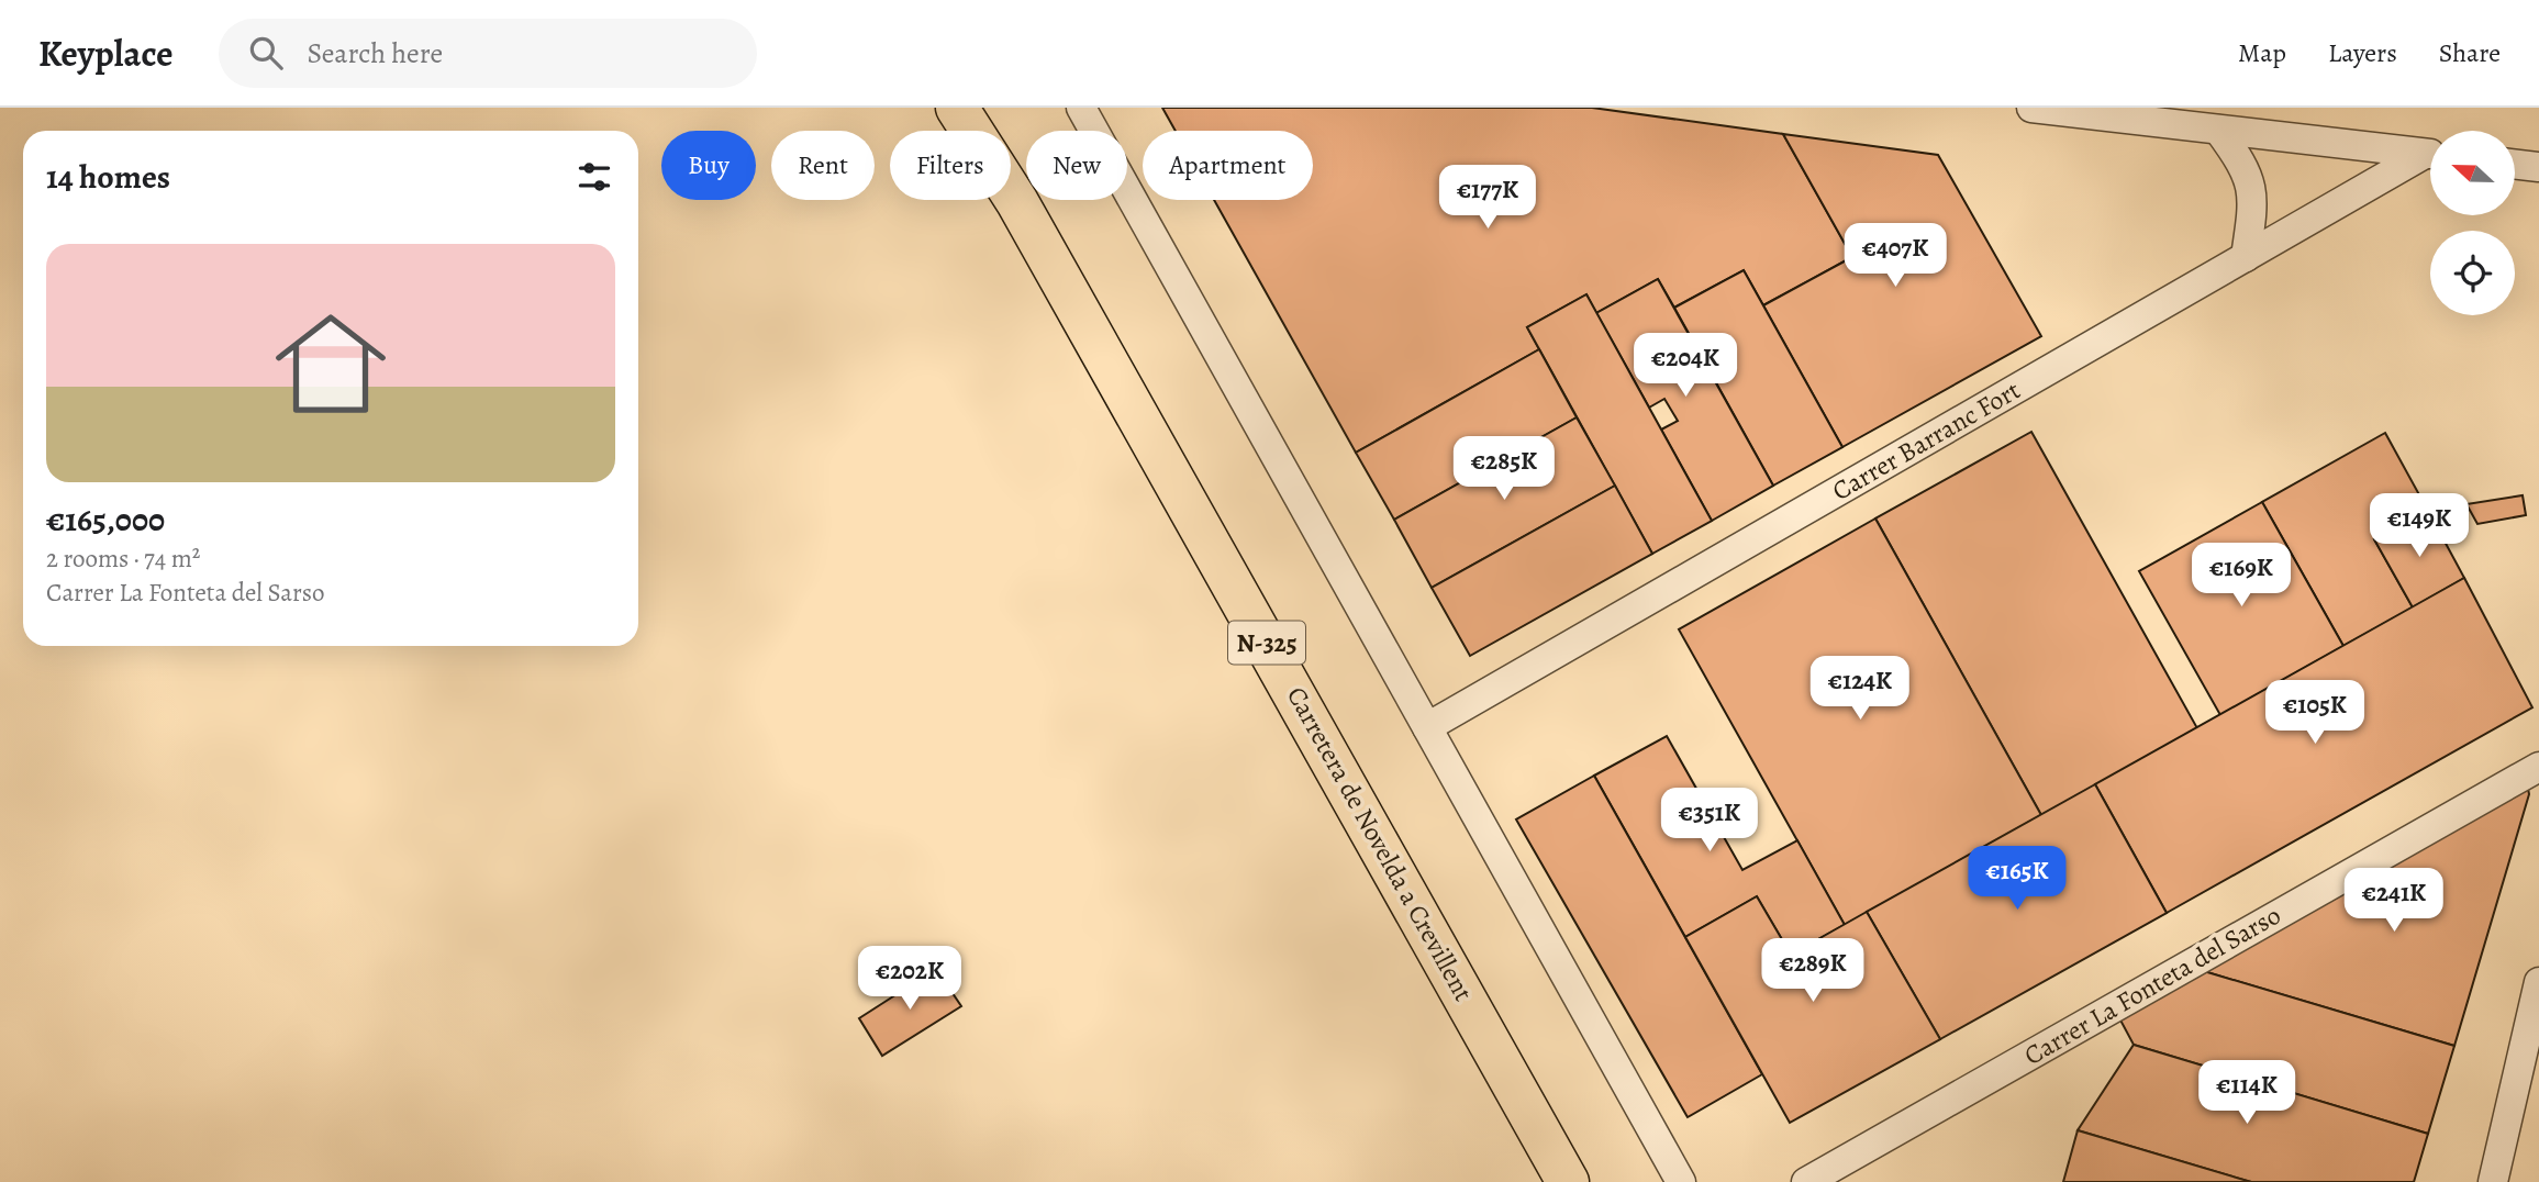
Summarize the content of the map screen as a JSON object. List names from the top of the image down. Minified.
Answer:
{"streets":{"highway":["N-325","Carretera de Novelda a Crevillent"],"street":["Carrer Barranc Fort","Carrer La Fonteta del Sarso"]},"north":"left","page":{"header":"Keyplace","search":"Search here","nav":["Map","Layers","Share"],"chip":["Buy","Rent","Filters","New","Apartment"],"heading":"14 homes","price":["€177K","€407K","€204K","€285K","€149K","€169K","€124K","€105K","€351K","€165K","€241K","€289K","€202K","€114K"],"list":[{"name":"€165,000","note":"2 rooms · 74 m² · Carrer La Fonteta del Sarso"}]}}
